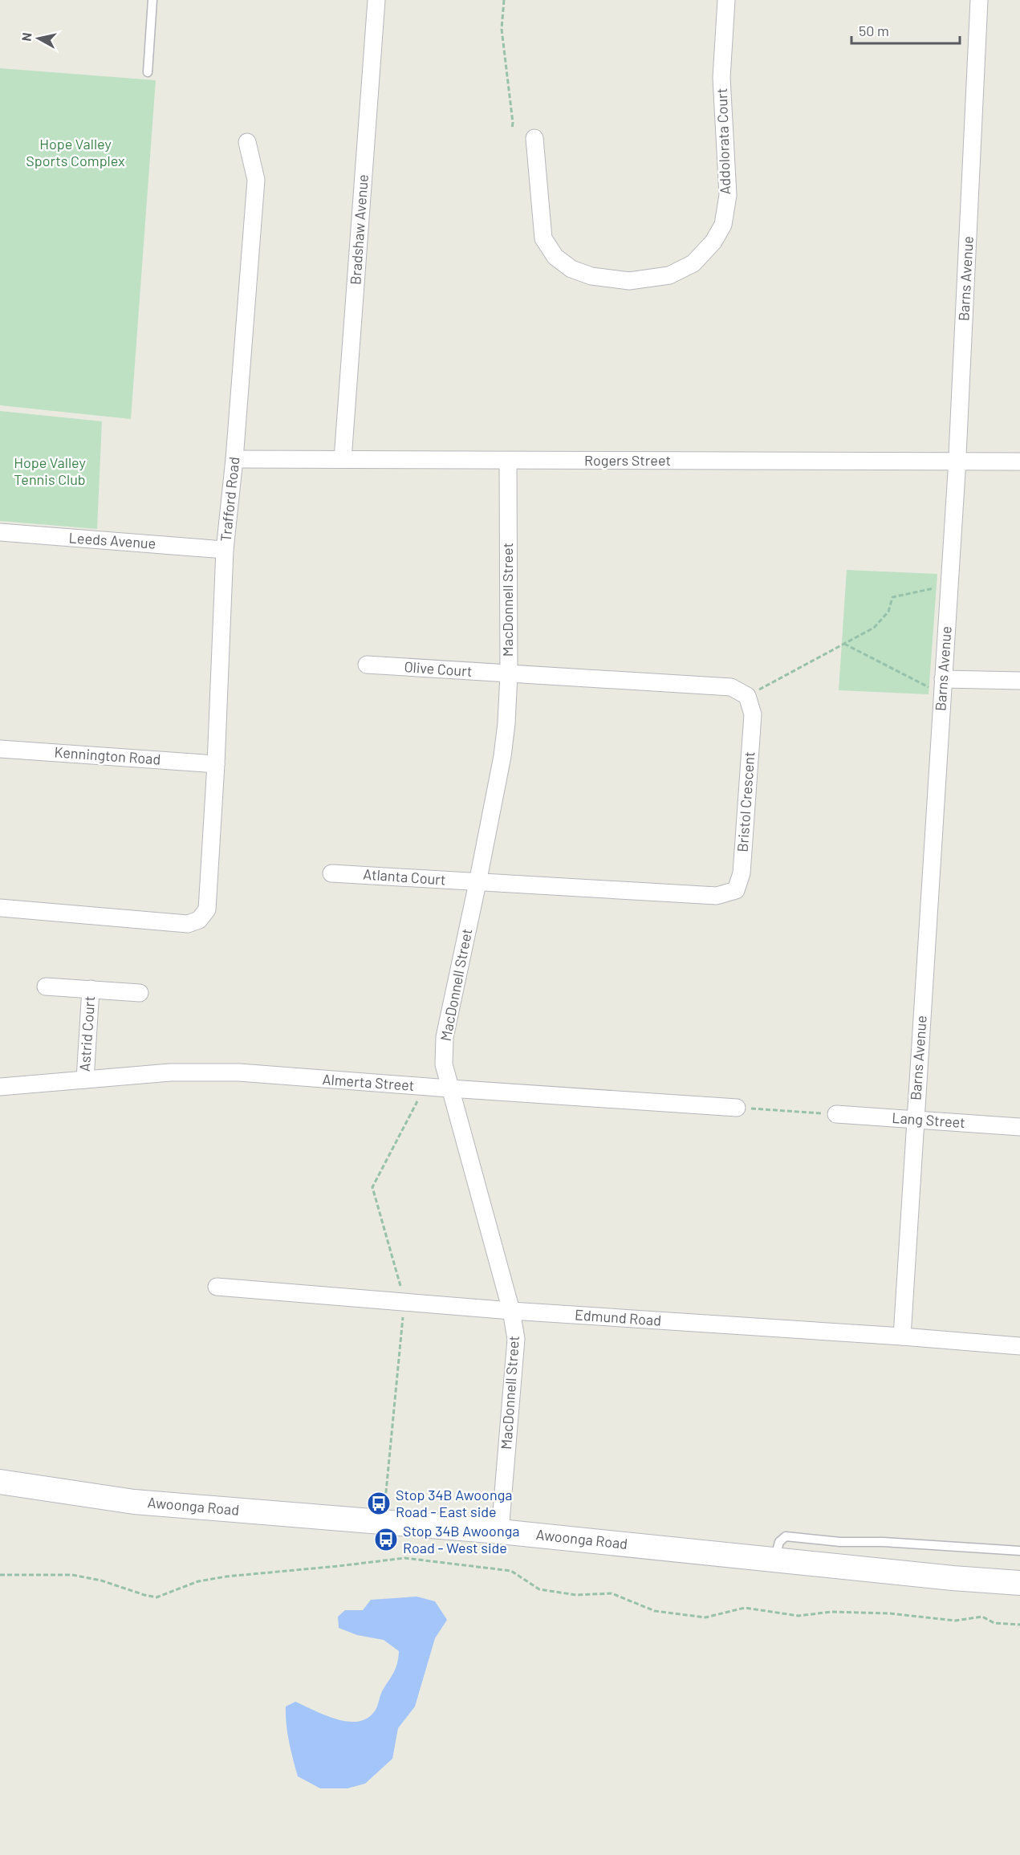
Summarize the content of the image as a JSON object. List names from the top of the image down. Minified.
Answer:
{"streets":{"main road":["Awoonga Road"],"street":["Addolorata Court","Bradshaw Avenue","Barns Avenue","Rogers Street","Trafford Road","Leeds Avenue","MacDonnell Street","Olive Court","Kennington Road","Bristol Crescent","Atlanta Court","Astrid Court","Almerta Street","Lang Street","Edmund Road"]},"crossings":[["Bradshaw Avenue","Rogers Street"],["Barns Avenue","Rogers Street"],["Barns Avenue","Lang Street"],["Barns Avenue","Edmund Road"],["Rogers Street","Trafford Road"],["Rogers Street","MacDonnell Street"],["Trafford Road","Leeds Avenue"],["Trafford Road","Kennington Road"],["MacDonnell Street","Olive Court"],["MacDonnell Street","Bristol Crescent"],["MacDonnell Street","Atlanta Court"],["MacDonnell Street","Almerta Street"],["MacDonnell Street","Edmund Road"],["MacDonnell Street","Awoonga Road"],["Bristol Crescent","Atlanta Court"],["Astrid Court","Almerta Street"]],"parks":["Hope Valley Sports Complex","Hope Valley Tennis Club"],"places":{"bus stop":["Stop 34B Awoonga Road - East side","Stop 34B Awoonga Road - West side"]},"scale_bar":"50 m","north":"left"}
